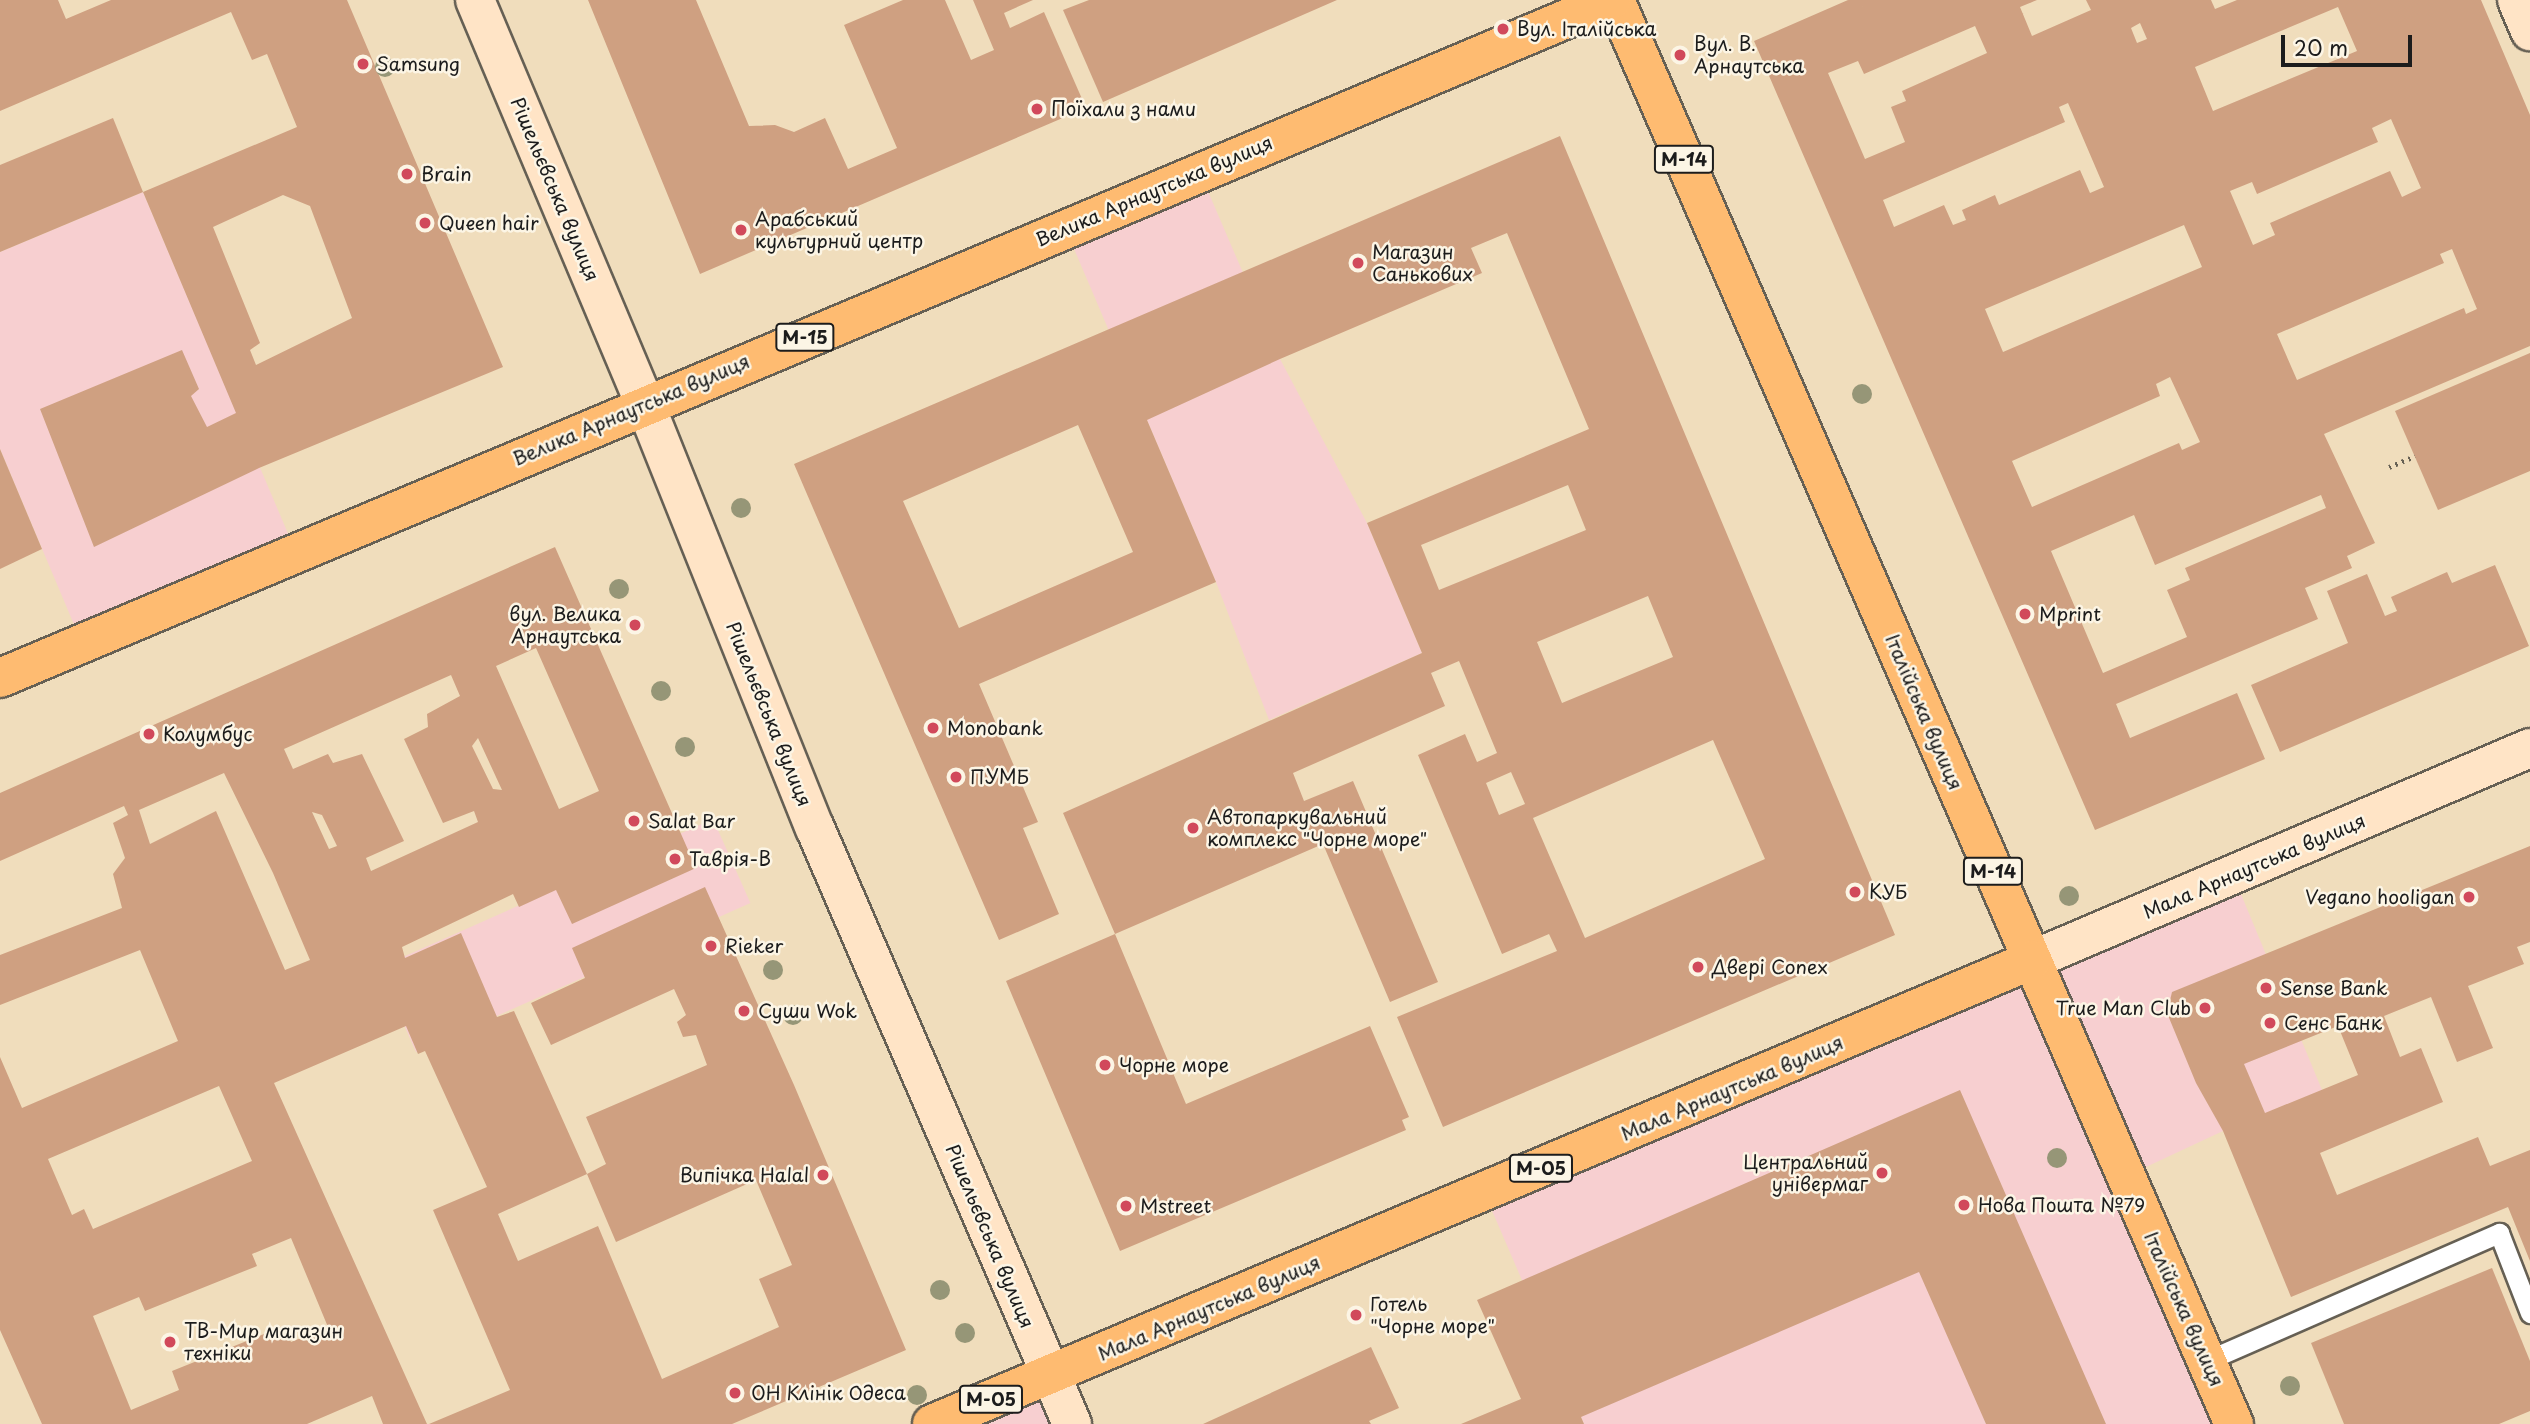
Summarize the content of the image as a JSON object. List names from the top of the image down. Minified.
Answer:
{"streets":{"main road":["М-14","Рішельєвська вулиця","Велика Арнаутська вулиця","М-15","Італійська вулиця","Мала Арнаутська вулиця","М-05"]},"crossings":[["Рішельєвська вулиця","Велика Арнаутська вулиця"],["Рішельєвська вулиця","Мала Арнаутська вулиця"],["Велика Арнаутська вулиця","Італійська вулиця"],["Італійська вулиця","Мала Арнаутська вулиця"]],"places":["Вул. Італійська","Вул. В. Арнаутська","Samsung","Поїхали з нами","Brain","Queen hair","Арабський культурний центр","Магазин Санькових","Mprint","вул. Велика Арнаутська","Monobank","Колумбус","ПУМБ","Salat Bar","Автопаркувальний комплекс \"Чорне море\"","Таврія-В","КУБ","Vegano hooligan","Rieker","Двері Conex","Sense Bank","True Man Club","Суши Wok","Сенс Банк","Чорне море","Центральний універмаг","Випічка Halal","Нова Пошта №79","Mstreet","Готель \"Чорне море\"","ТВ-Мир магазин техніки","ОН Клінік Одеса"],"scale_bar":"20 m"}
